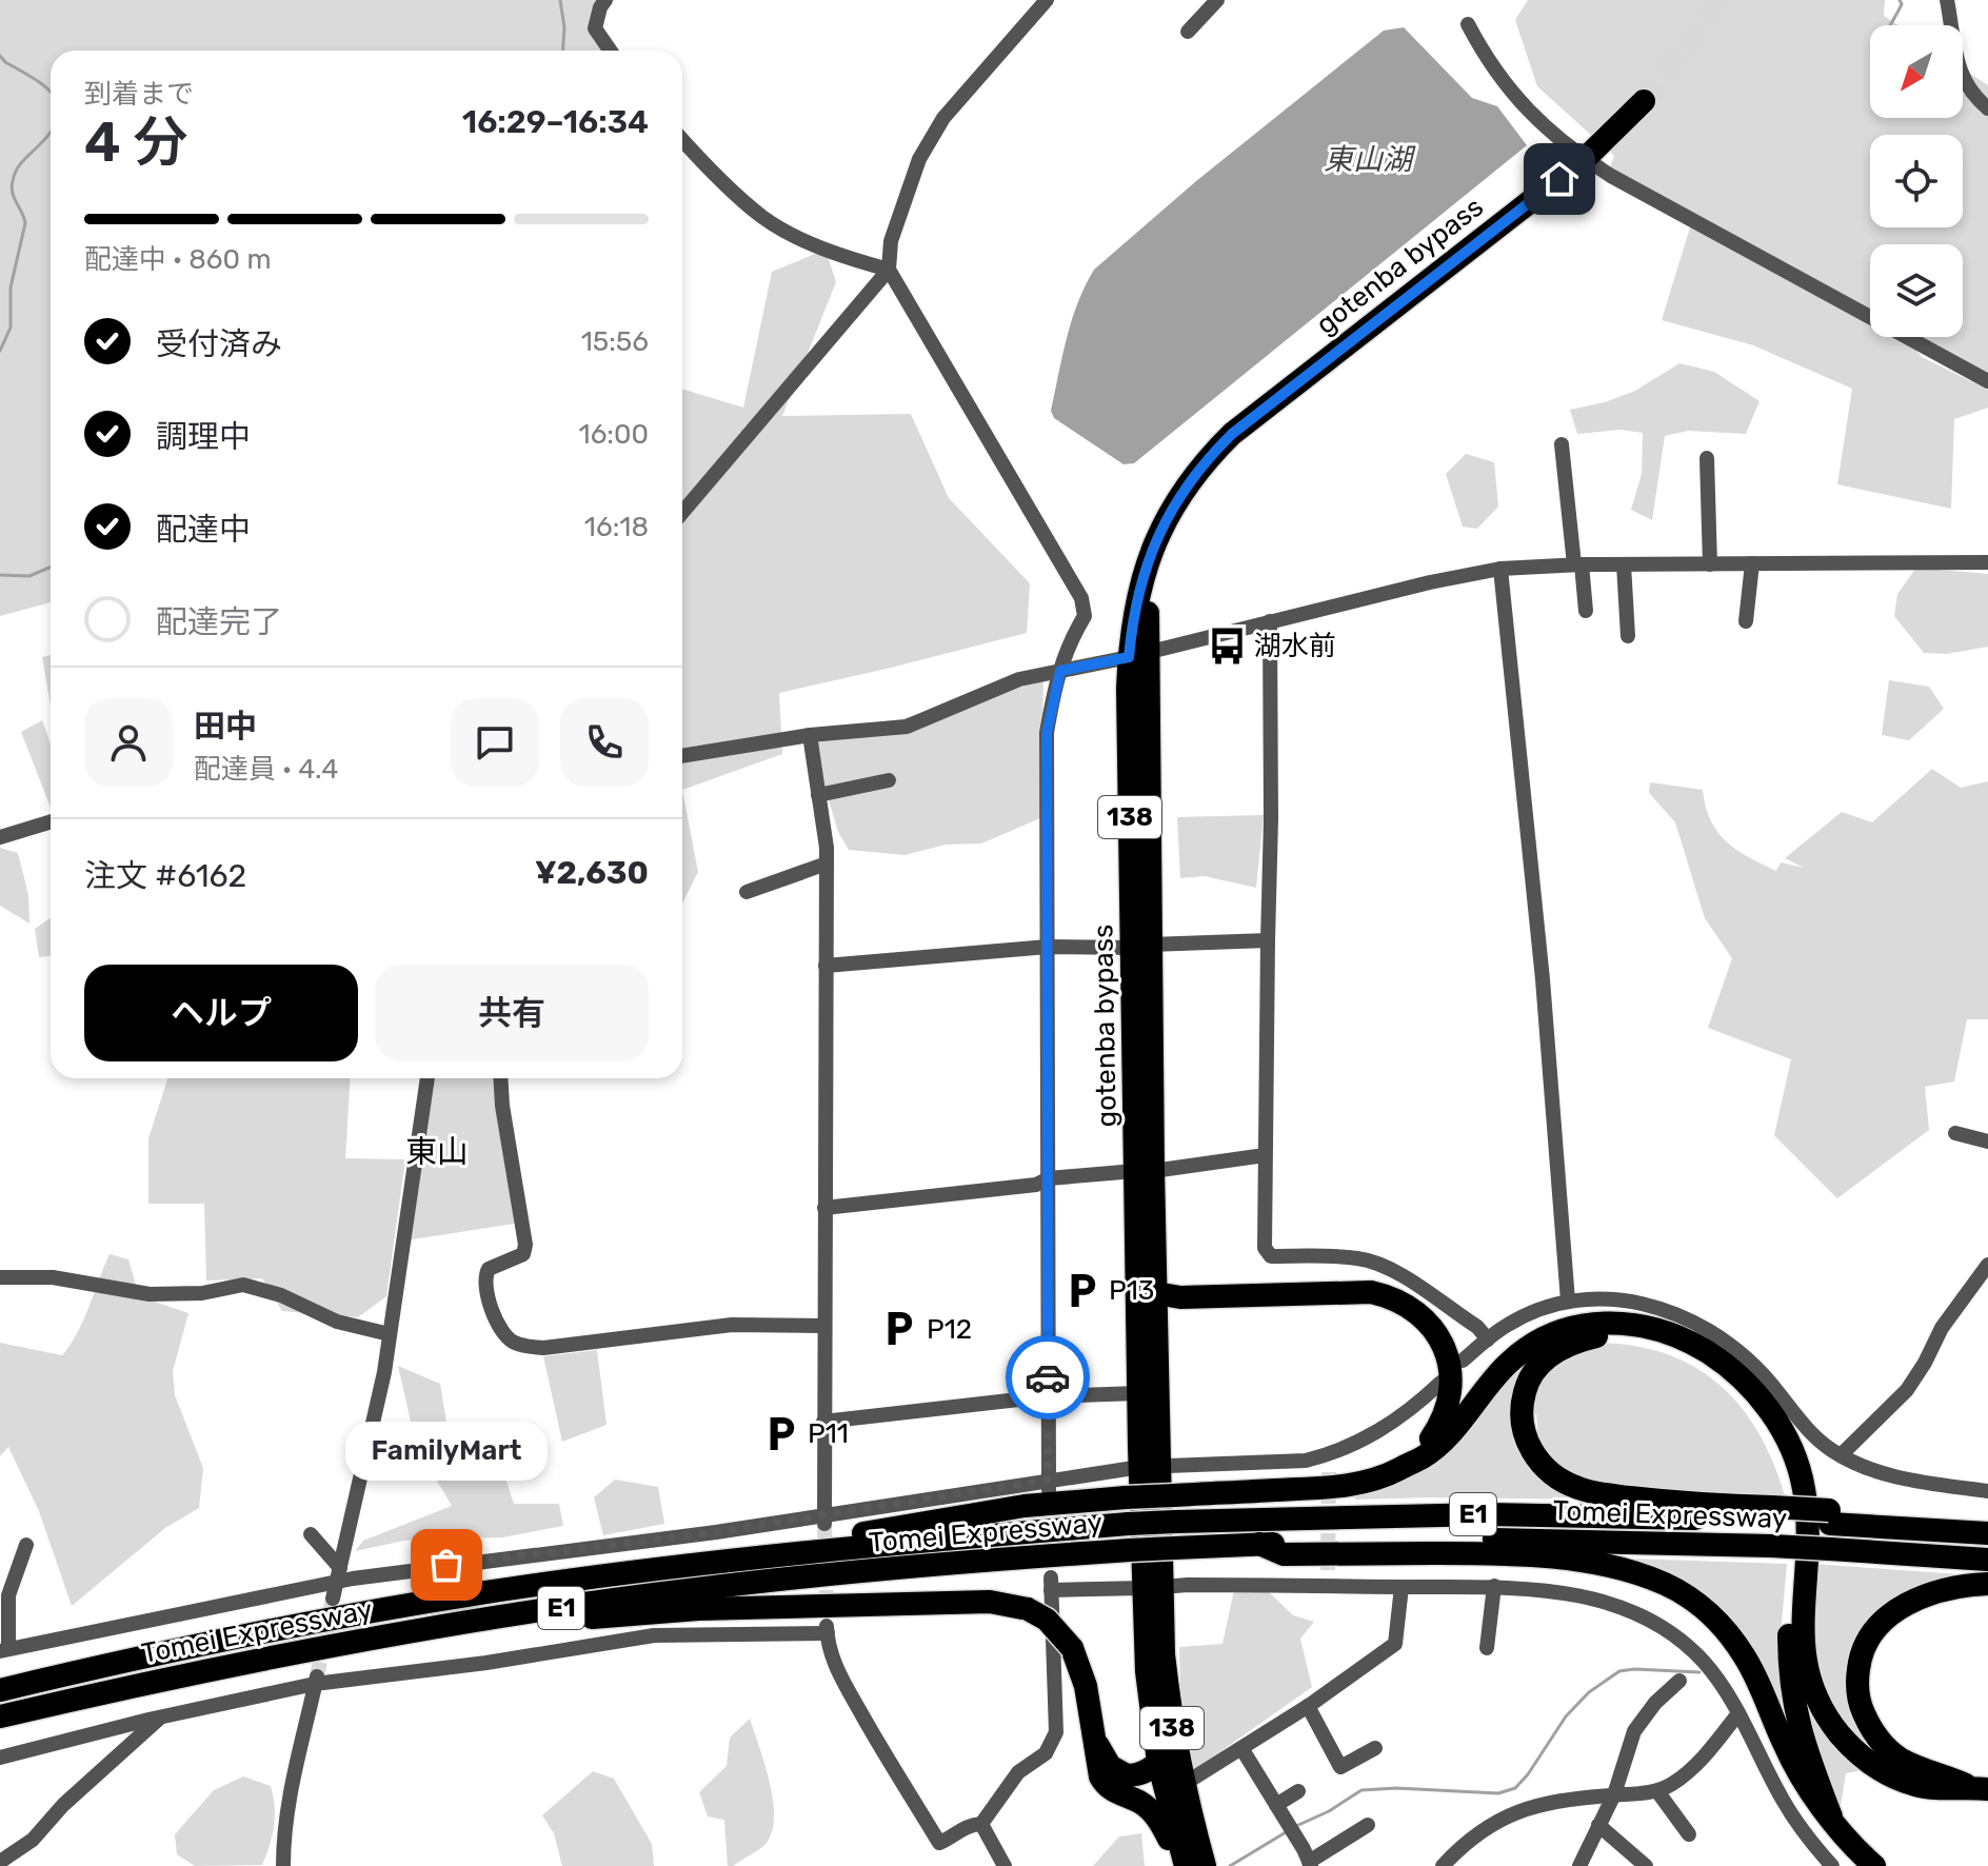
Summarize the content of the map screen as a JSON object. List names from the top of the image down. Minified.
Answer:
{"streets":{"highway":["gotenba bypass","138","E1","Tomei Expressway"]},"crossings":[["gotenba bypass","138"]],"districts":["東山"],"water":["東山湖"],"places":{"bus stop":["湖水前"],"parking":["P13","P12","P11"],"other":["FamilyMart"]},"north":"bottom left","page":{"heading":["4 分","到着まで","16:29–16:34"],"panel":["田中","配達員 · 4.4","注文 #6162","¥2,630"],"bar":"配達中 · 860 m","list":[["受付済み","15:56"],["調理中","16:00"],["配達中","16:18"],"配達完了"],"buttons":["ヘルプ","共有"],"bubble":"FamilyMart"}}
